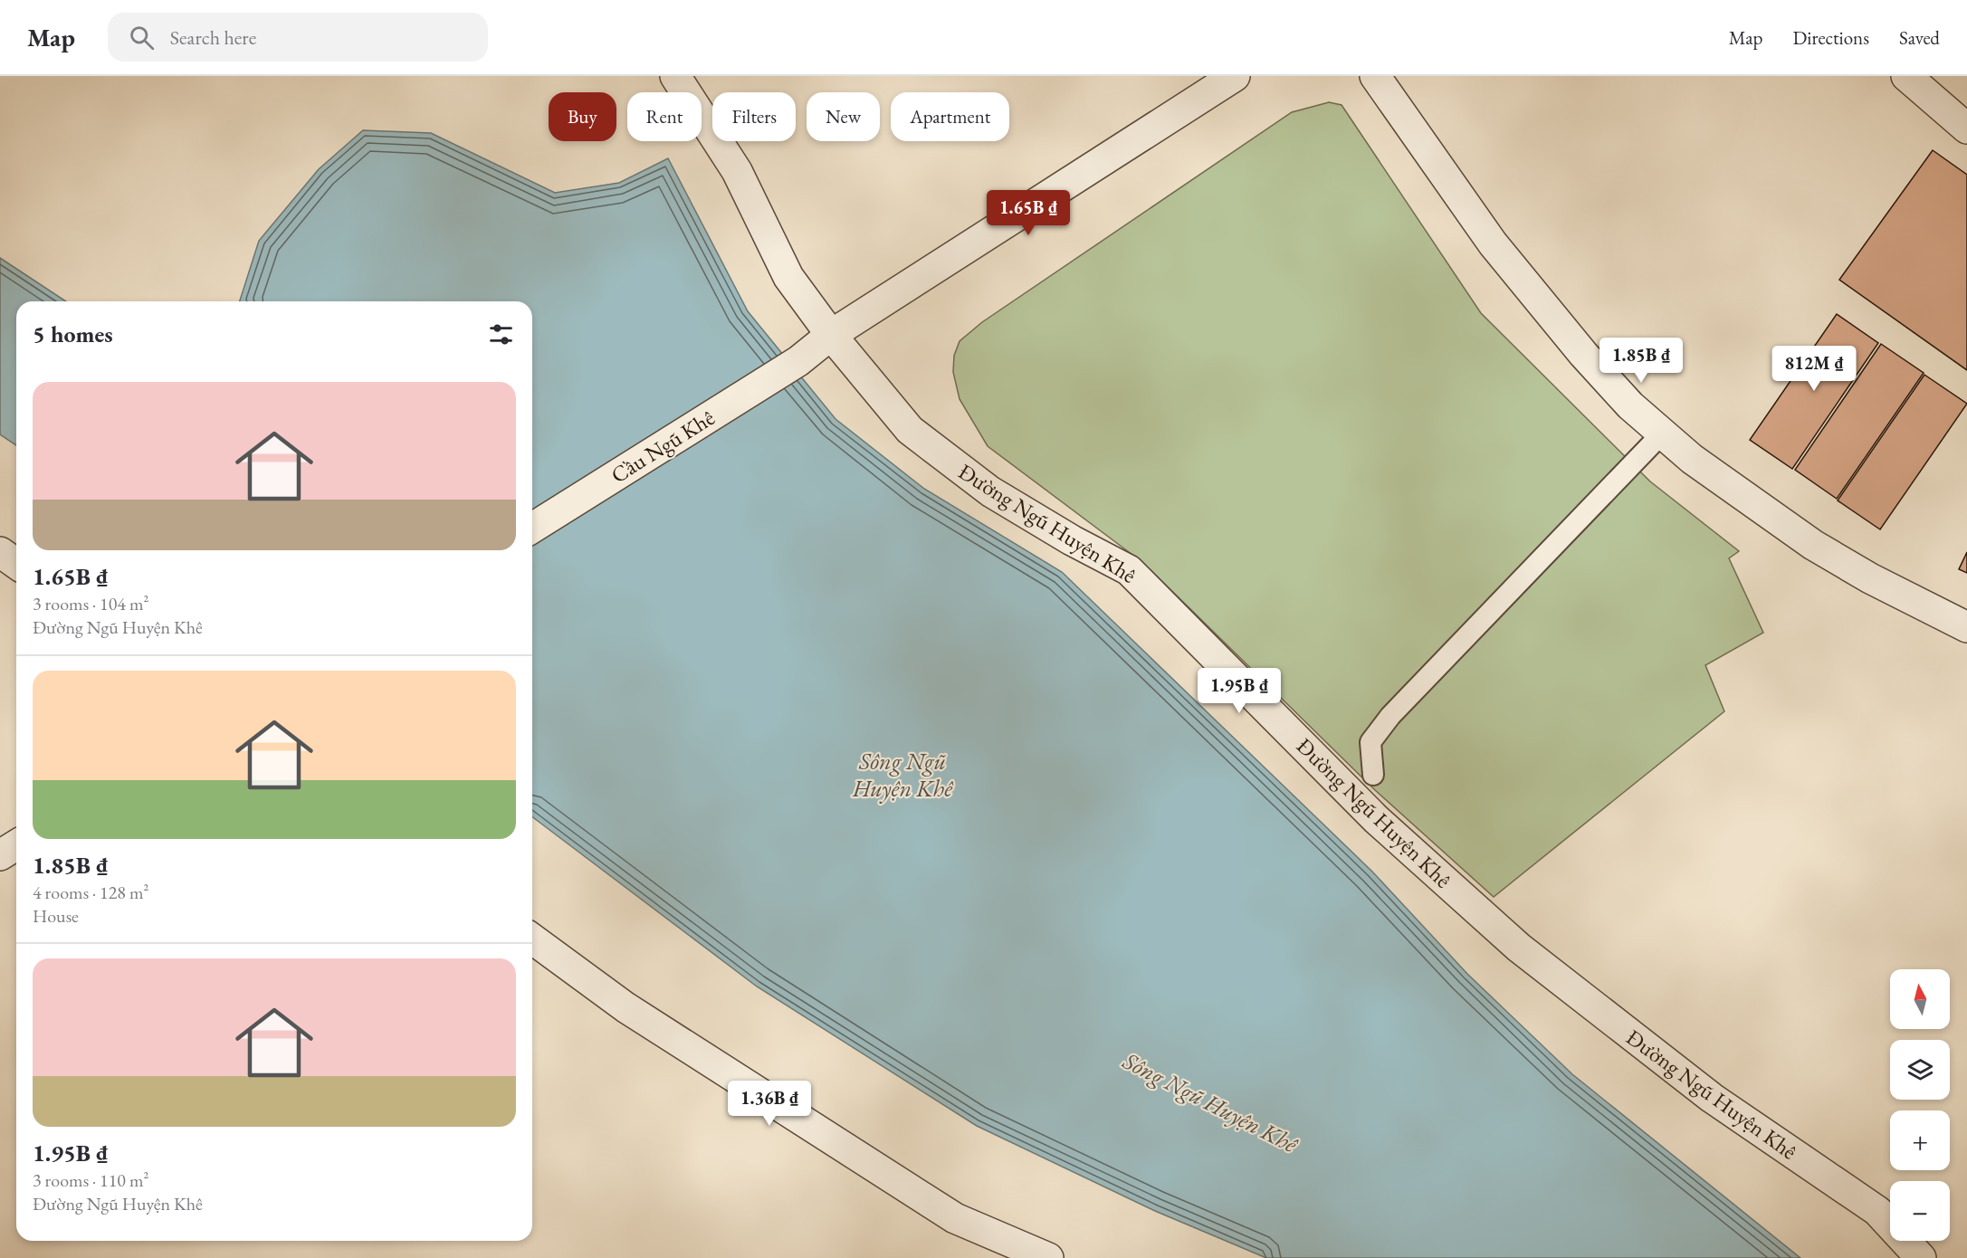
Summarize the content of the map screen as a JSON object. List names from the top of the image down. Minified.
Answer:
{"streets":{"street":["Cầu Ngũ Khê","Đường Ngũ Huyện Khê"]},"crossings":[["Cầu Ngũ Khê","Đường Ngũ Huyện Khê"]],"water":["Sông Ngũ Huyện Khê"],"north":"top","page":{"header":"Map","search":"Search here","nav":["Map","Directions","Saved"],"chip":["Buy","Rent","Filters","New","Apartment"],"price":["1.65B ₫","1.85B ₫","812M ₫","1.95B ₫","1.36B ₫"],"heading":"5 homes","list":[{"name":"1.65B ₫","note":"3 rooms · 104 m² · Đường Ngũ Huyện Khê"},{"name":"1.85B ₫","note":"4 rooms · 128 m² · House"},{"name":"1.95B ₫","note":"3 rooms · 110 m² · Đường Ngũ Huyện Khê"}],"map_buttons":["+","−"]}}
